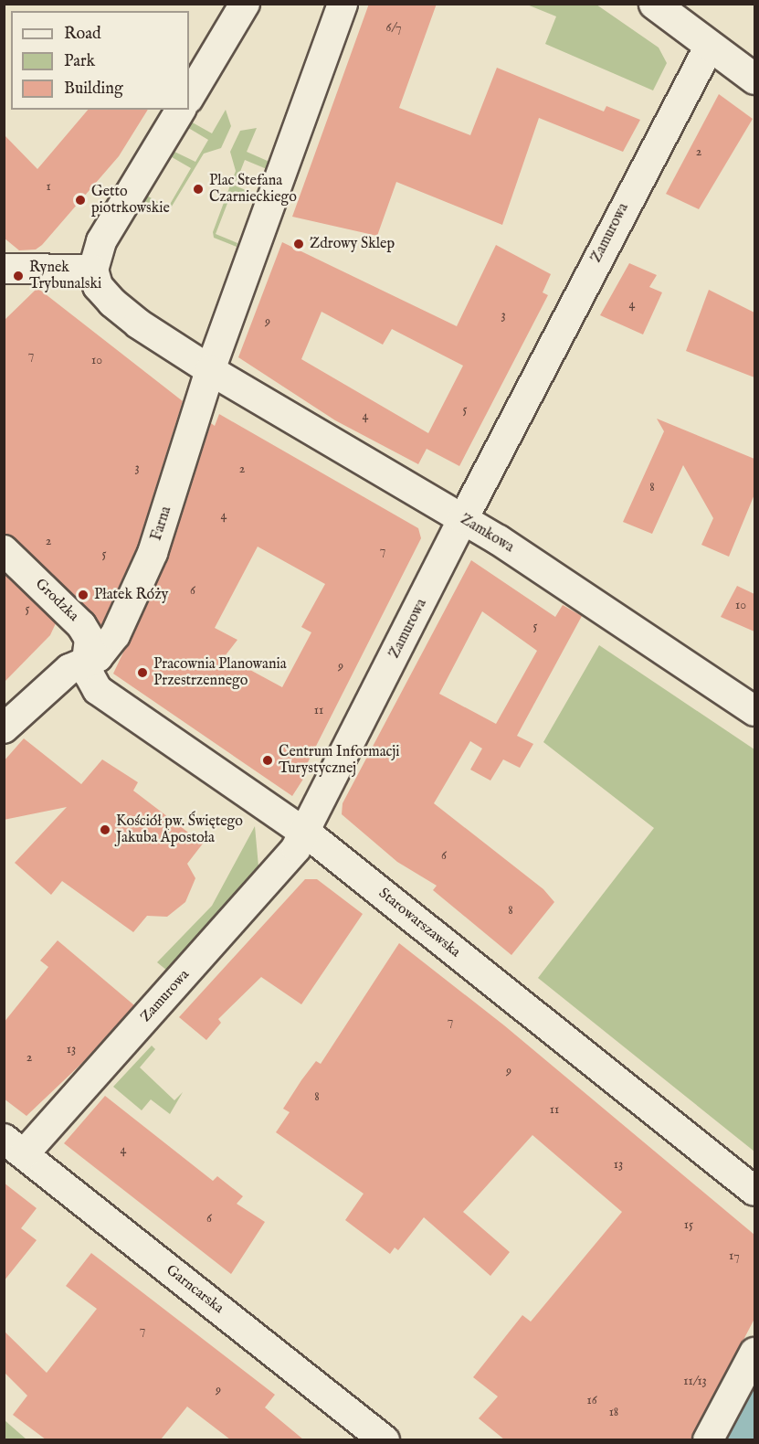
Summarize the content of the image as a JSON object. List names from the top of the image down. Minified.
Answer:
{"streets":{"street":["Zamurowa","Farna","Zamkowa","Grodzka","Starowarszawska","Garncarska"]},"crossings":[["Zamurowa","Zamkowa"],["Zamurowa","Starowarszawska"],["Zamurowa","Garncarska"],["Farna","Zamkowa"],["Farna","Grodzka"],["Farna","Starowarszawska"],["Grodzka","Starowarszawska"]],"places":["Plac Stefana Czarnieckiego","Getto piotrkowskie","Zdrowy Sklep","Rynek Trybunalski","Płatek Róży","Pracownia Planowania Przestrzennego","Centrum Informacji Turystycznej","Kościół pw. Świętego Jakuba Apostoła"],"house_numbers":["6/7","2","1","4","3","9","7","10","5","4","3","2","8","4","2","7","5","6","10","5","5","9","11","6","8","7","13","2","9","8","11","4","13","6","15","17","7","11/13","9","16","18"],"legend":["Road","Park","Building"]}
